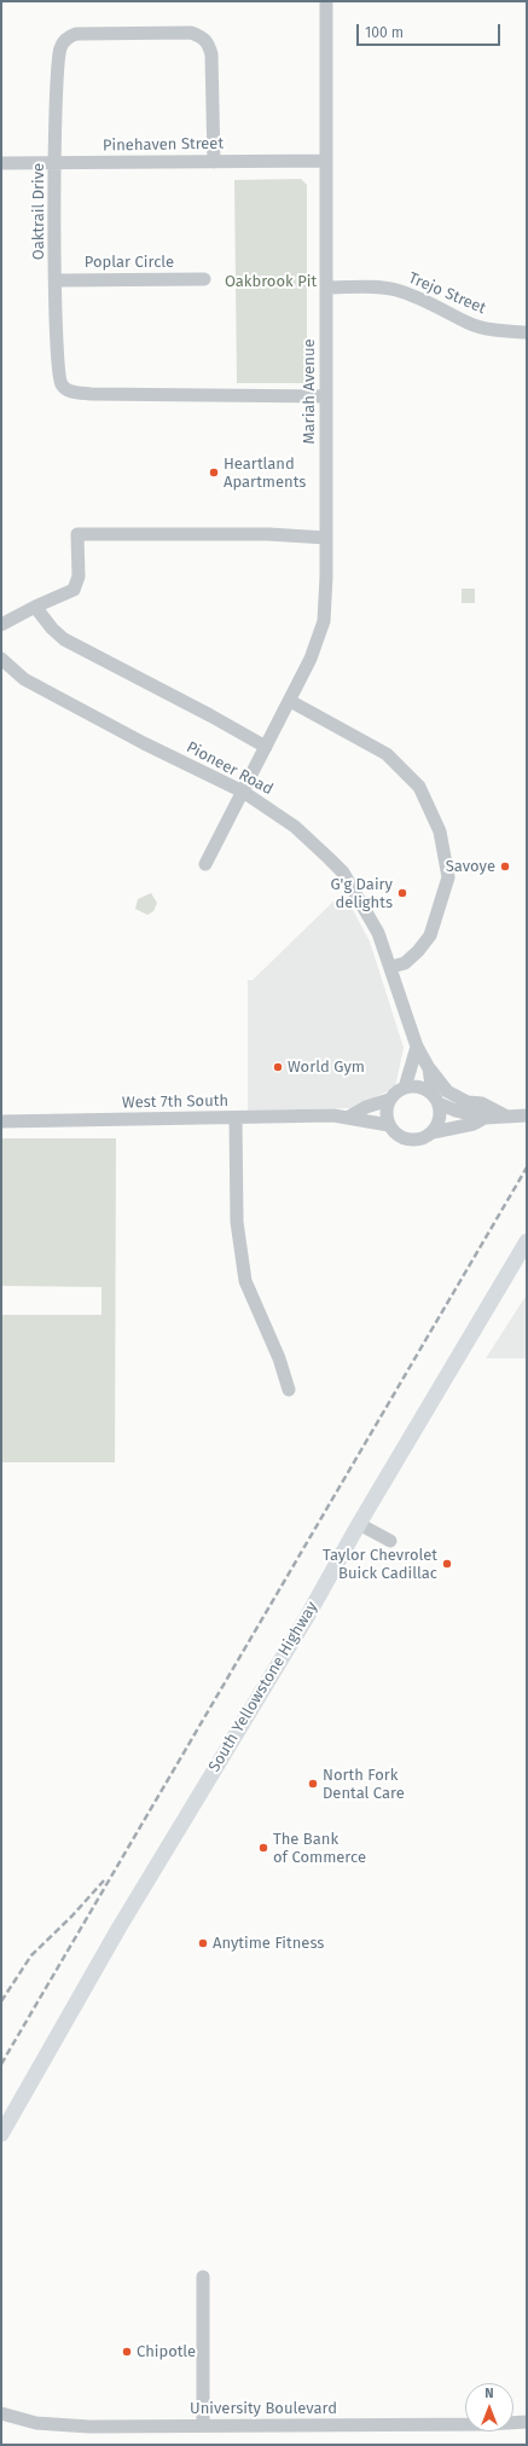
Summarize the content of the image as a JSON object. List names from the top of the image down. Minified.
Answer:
{"streets":{"main road":["South Yellowstone Highway"],"street":["Pinehaven Street","Oaktrail Drive","Poplar Circle","Trejo Street","Mariah Avenue","Pioneer Road","West 7th South","University Boulevard"]},"crossings":[["Pinehaven Street","Oaktrail Drive"],["Pinehaven Street","Mariah Avenue"],["Oaktrail Drive","Poplar Circle"],["Oaktrail Drive","Mariah Avenue"],["Trejo Street","Mariah Avenue"],["Mariah Avenue","Pioneer Road"],["Pioneer Road","West 7th South"]],"parks":["Oakbrook Pit"],"places":["Heartland Apartments","Savoye","G'g Dairy delights","World Gym","Taylor Chevrolet Buick Cadillac","North Fork Dental Care","The Bank of Commerce","Anytime Fitness","Chipotle"],"scale_bar":"100 m","north":"top"}
